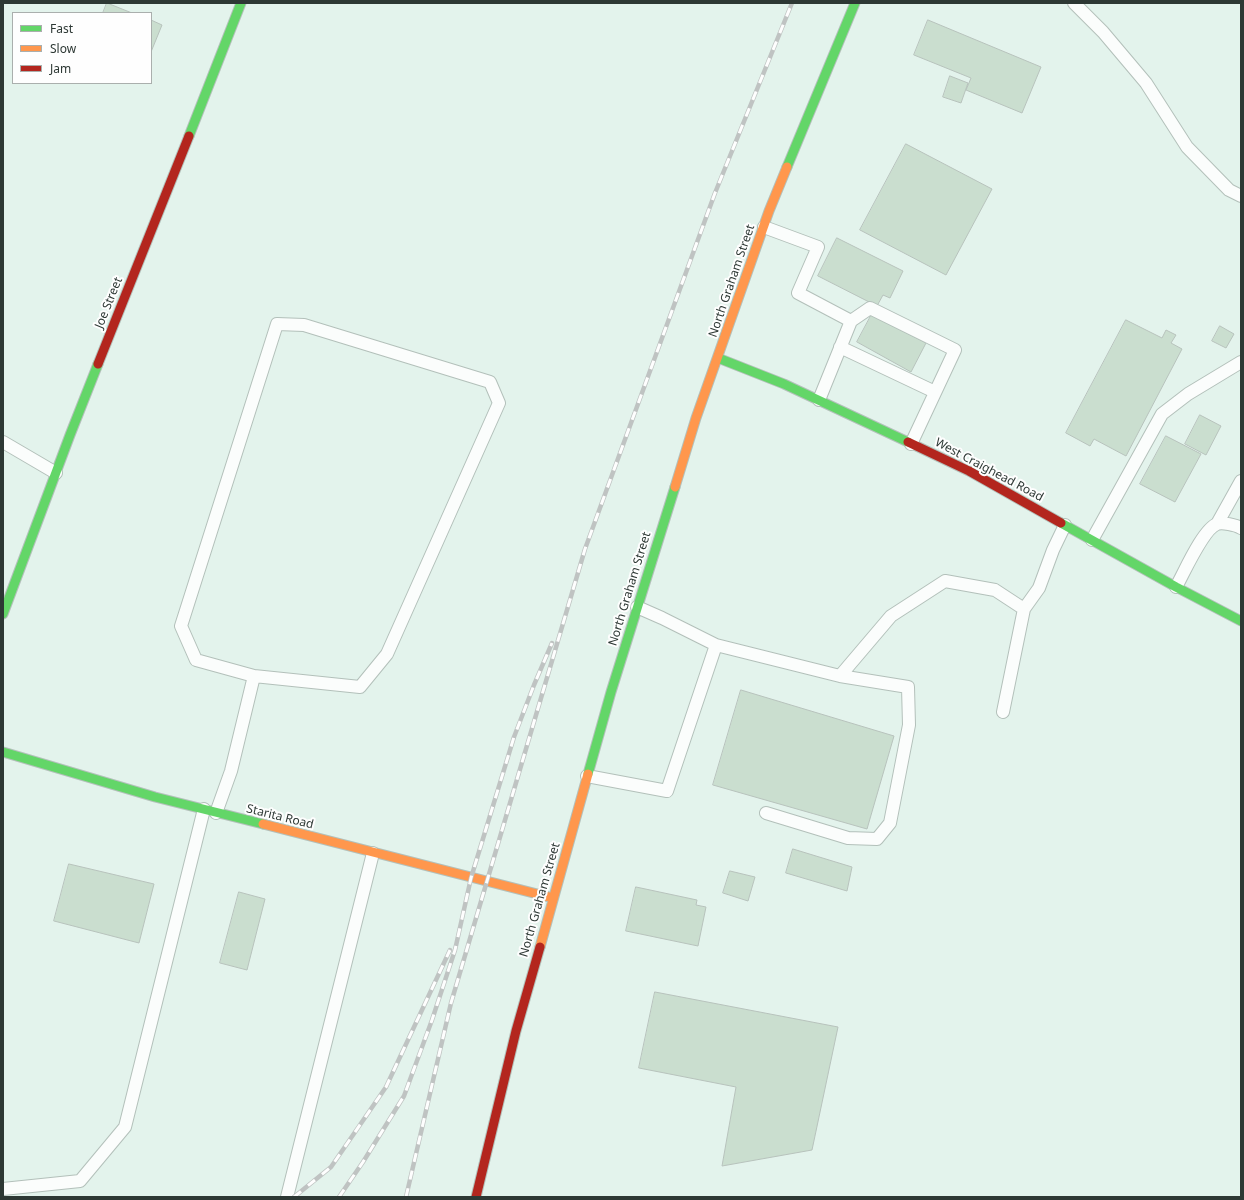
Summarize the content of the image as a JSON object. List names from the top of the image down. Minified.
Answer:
{"streets":{"street":["North Graham Street","Joe Street","West Craighead Road","Starita Road"]},"crossings":[["North Graham Street","West Craighead Road"],["North Graham Street","Starita Road"]],"legend":["Fast","Slow","Jam"]}
